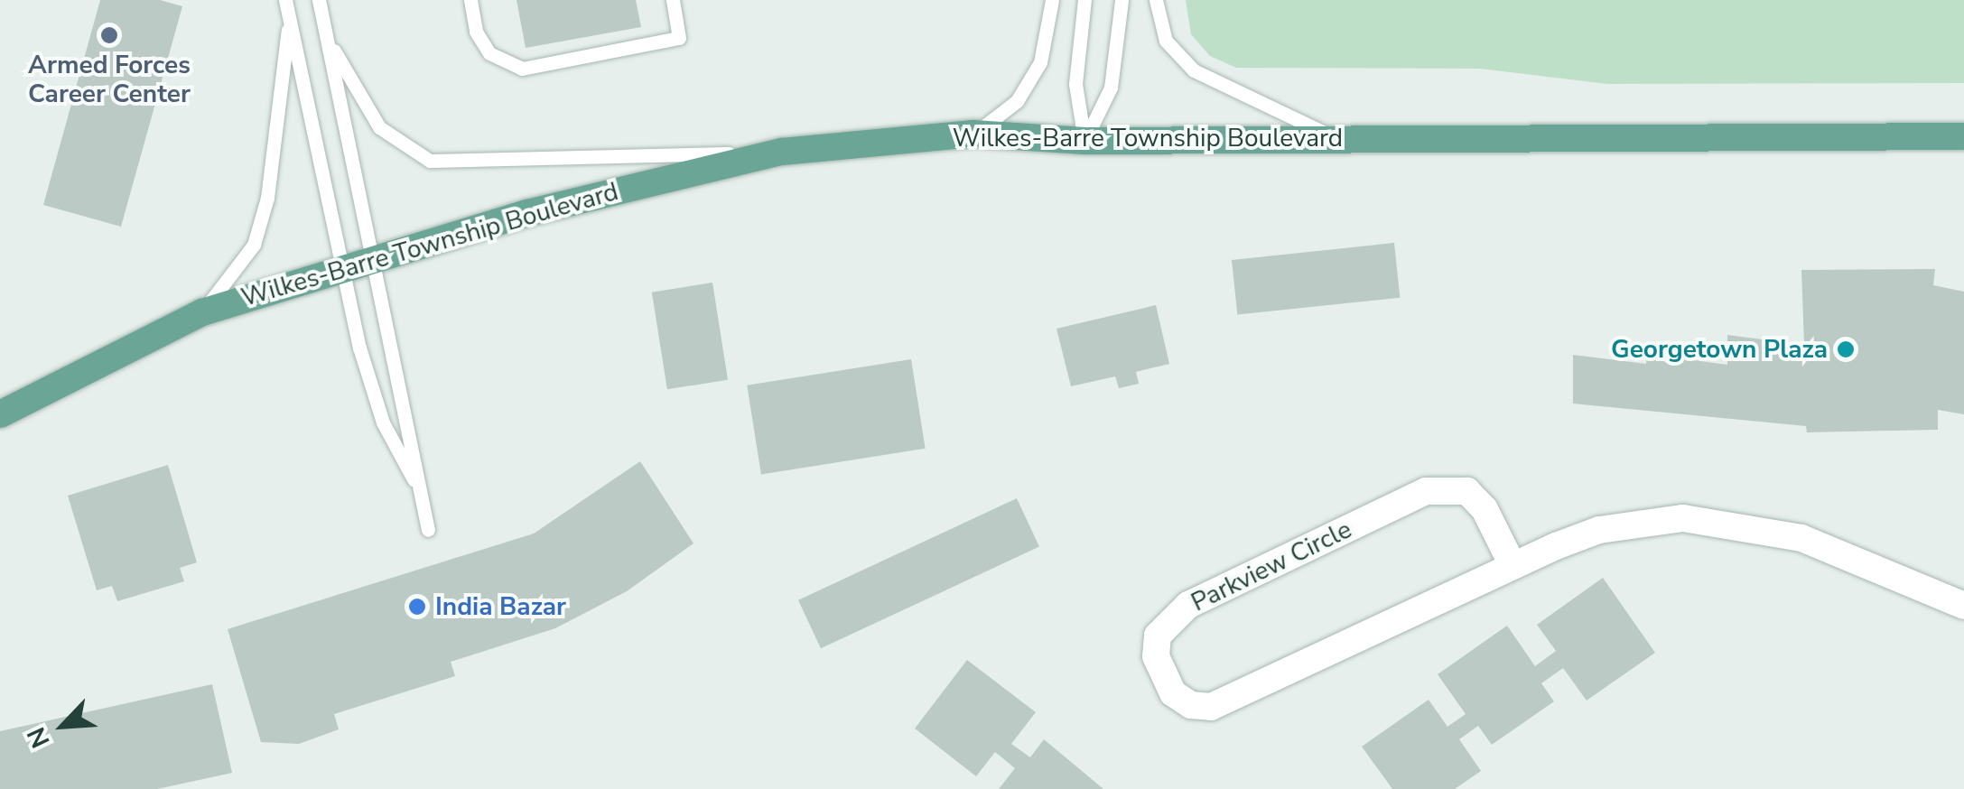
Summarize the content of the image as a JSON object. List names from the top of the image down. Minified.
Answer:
{"streets":{"main road":["Wilkes-Barre Township Boulevard"],"street":["Parkview Circle"]},"places":["Armed Forces Career Center","Georgetown Plaza","India Bazar"],"north":"bottom left"}
